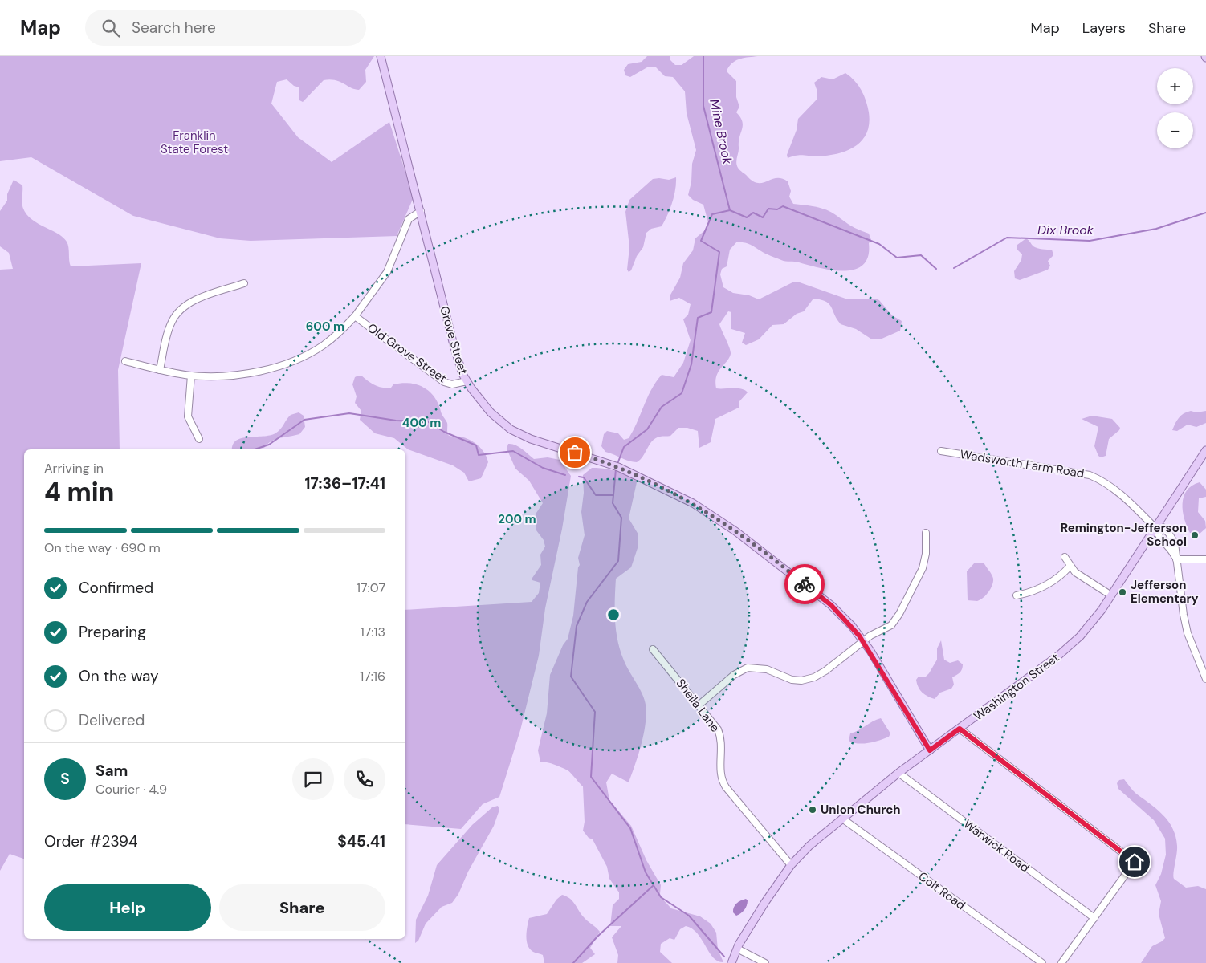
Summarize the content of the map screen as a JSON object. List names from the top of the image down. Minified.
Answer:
{"streets":{"main road":["Grove Street","Washington Street"],"street":["Old Grove Street","Wadsworth Farm Road","Sheila Lane","Warwick Road","Colt Road"]},"crossings":[["Grove Street","Old Grove Street"],["Grove Street","Washington Street"],["Wadsworth Farm Road","Washington Street"],["Washington Street","Sheila Lane"],["Washington Street","Warwick Road"],["Washington Street","Colt Road"]],"water":["Mine Brook","Dix Brook"],"parks":["Franklin State Forest"],"places":["Remington-Jefferson School","Jefferson Elementary","Union Church"],"page":{"header":"Map","search":"Search here","nav":["Map","Layers","Share"],"map_buttons":["+","−"],"heading":["4 min","Arriving in","17:36–17:41"],"panel":["Sam","Courier · 4.9","Order #2394","$45.41"],"bar":"On the way · 690 m","list":[["Confirmed","17:07"],["Preparing","17:13"],["On the way","17:16"],"Delivered"],"round":"S","buttons":["Help","Share"]},"rings":["600 m","400 m","200 m"]}
